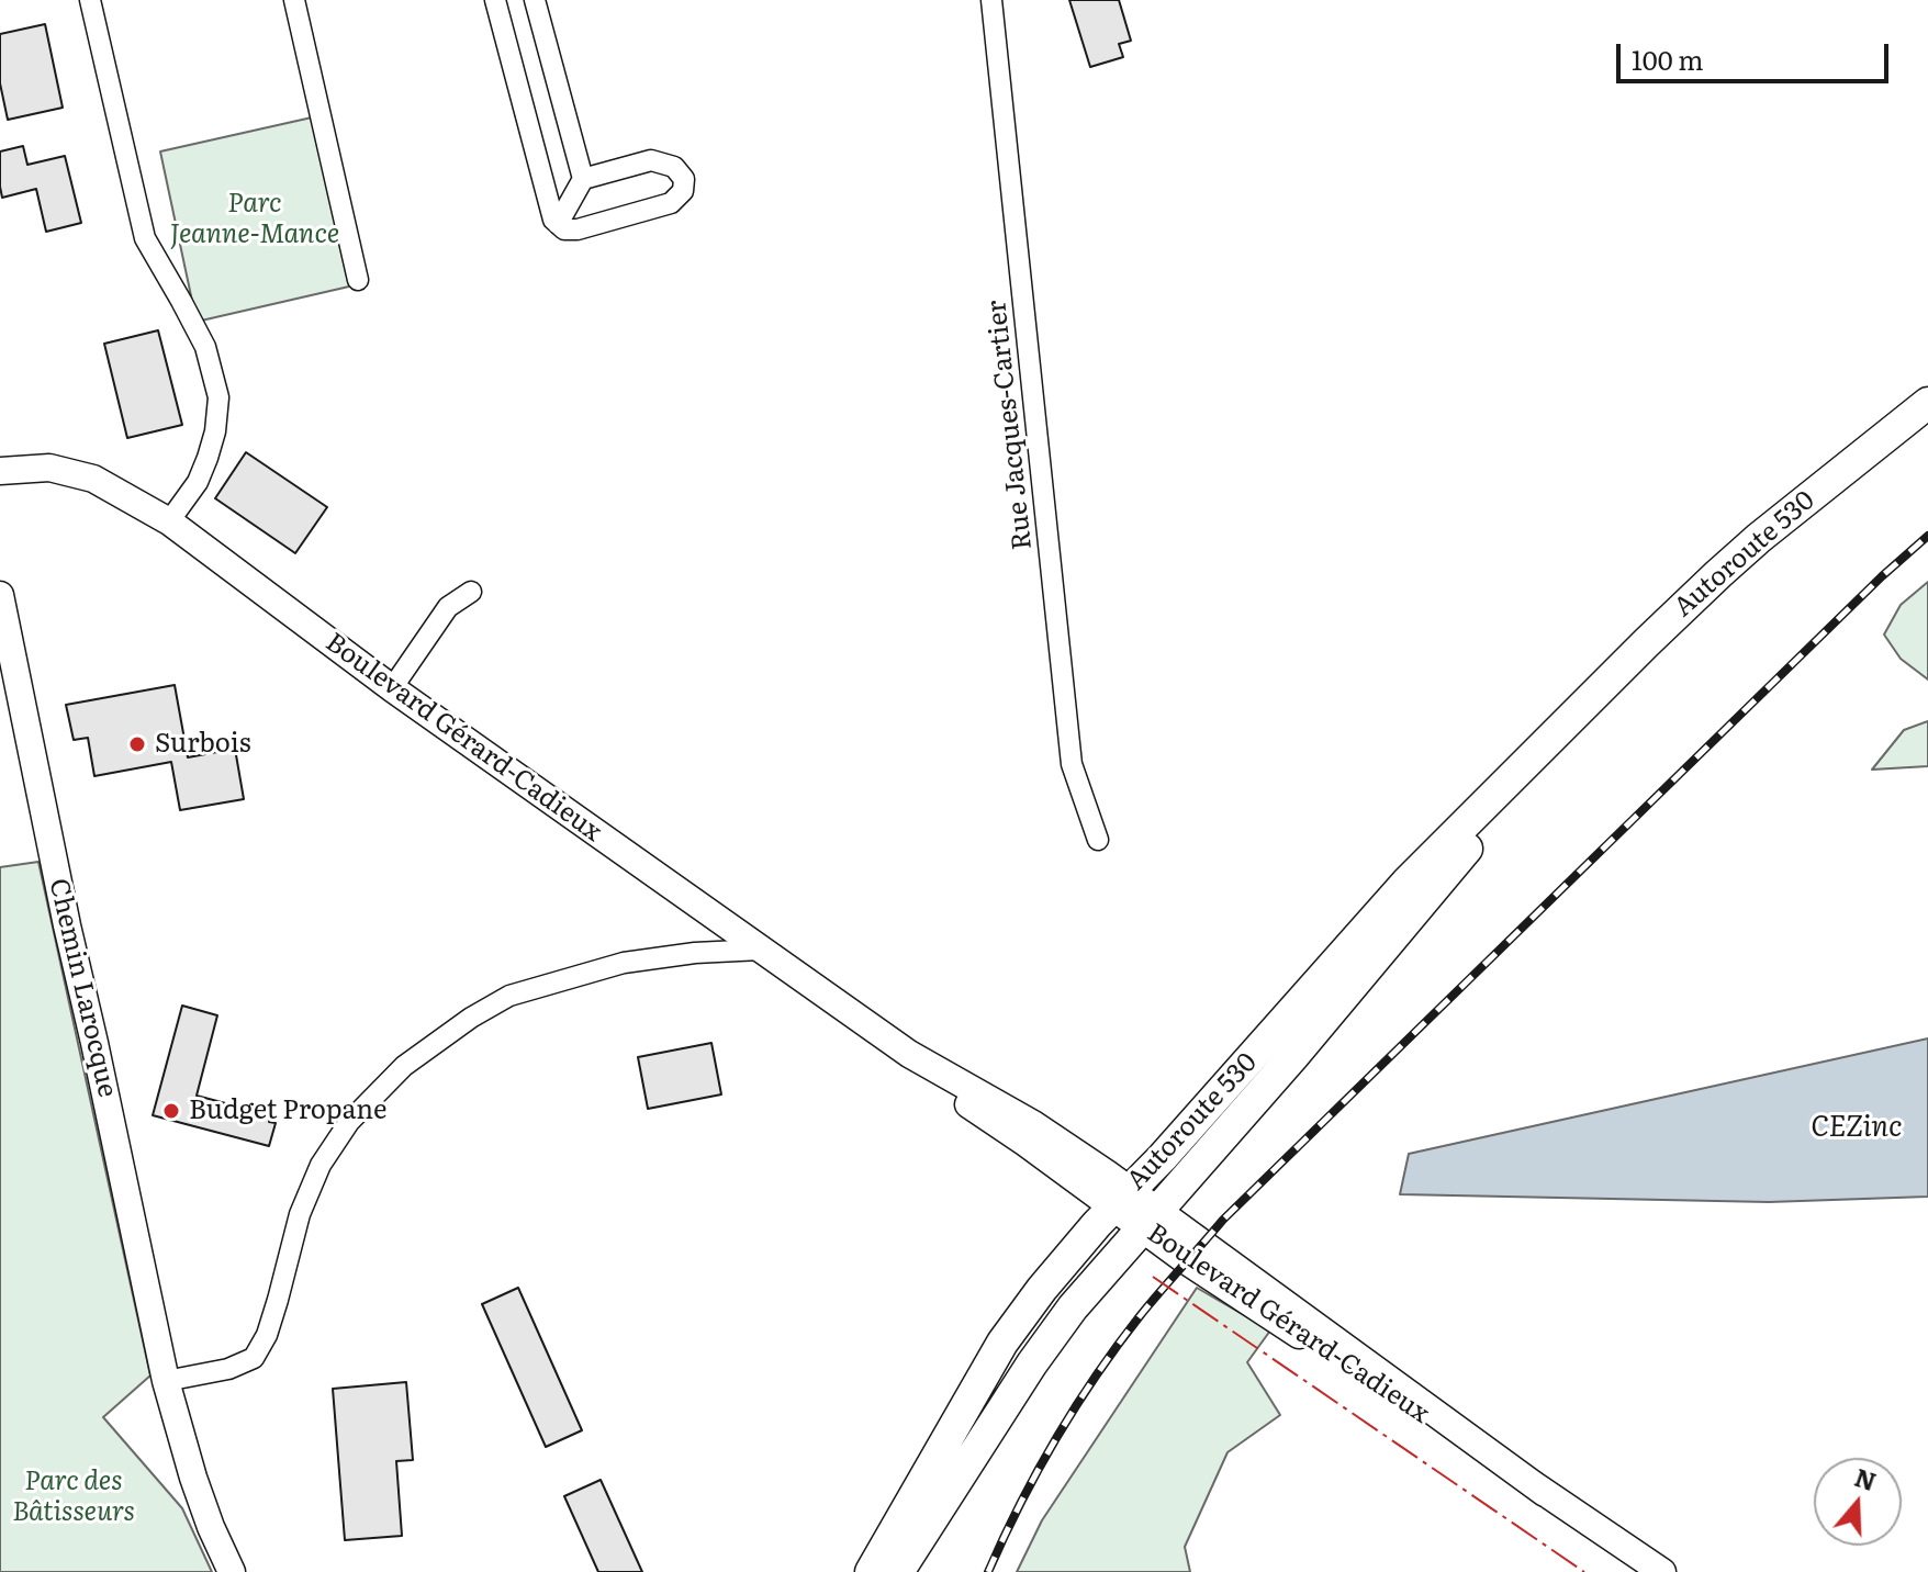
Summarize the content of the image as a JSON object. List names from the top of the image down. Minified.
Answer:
{"streets":{"highway":["Autoroute 530"],"main road":["Boulevard Gérard-Cadieux","Chemin Larocque"],"street":["Rue Jacques-Cartier"]},"crossings":[["Autoroute 530","Boulevard Gérard-Cadieux"]],"water":["CEZinc"],"parks":["Parc Jeanne-Mance","Parc des Bâtisseurs"],"places":["Surbois","Budget Propane"],"scale_bar":"100 m","north":"top"}
